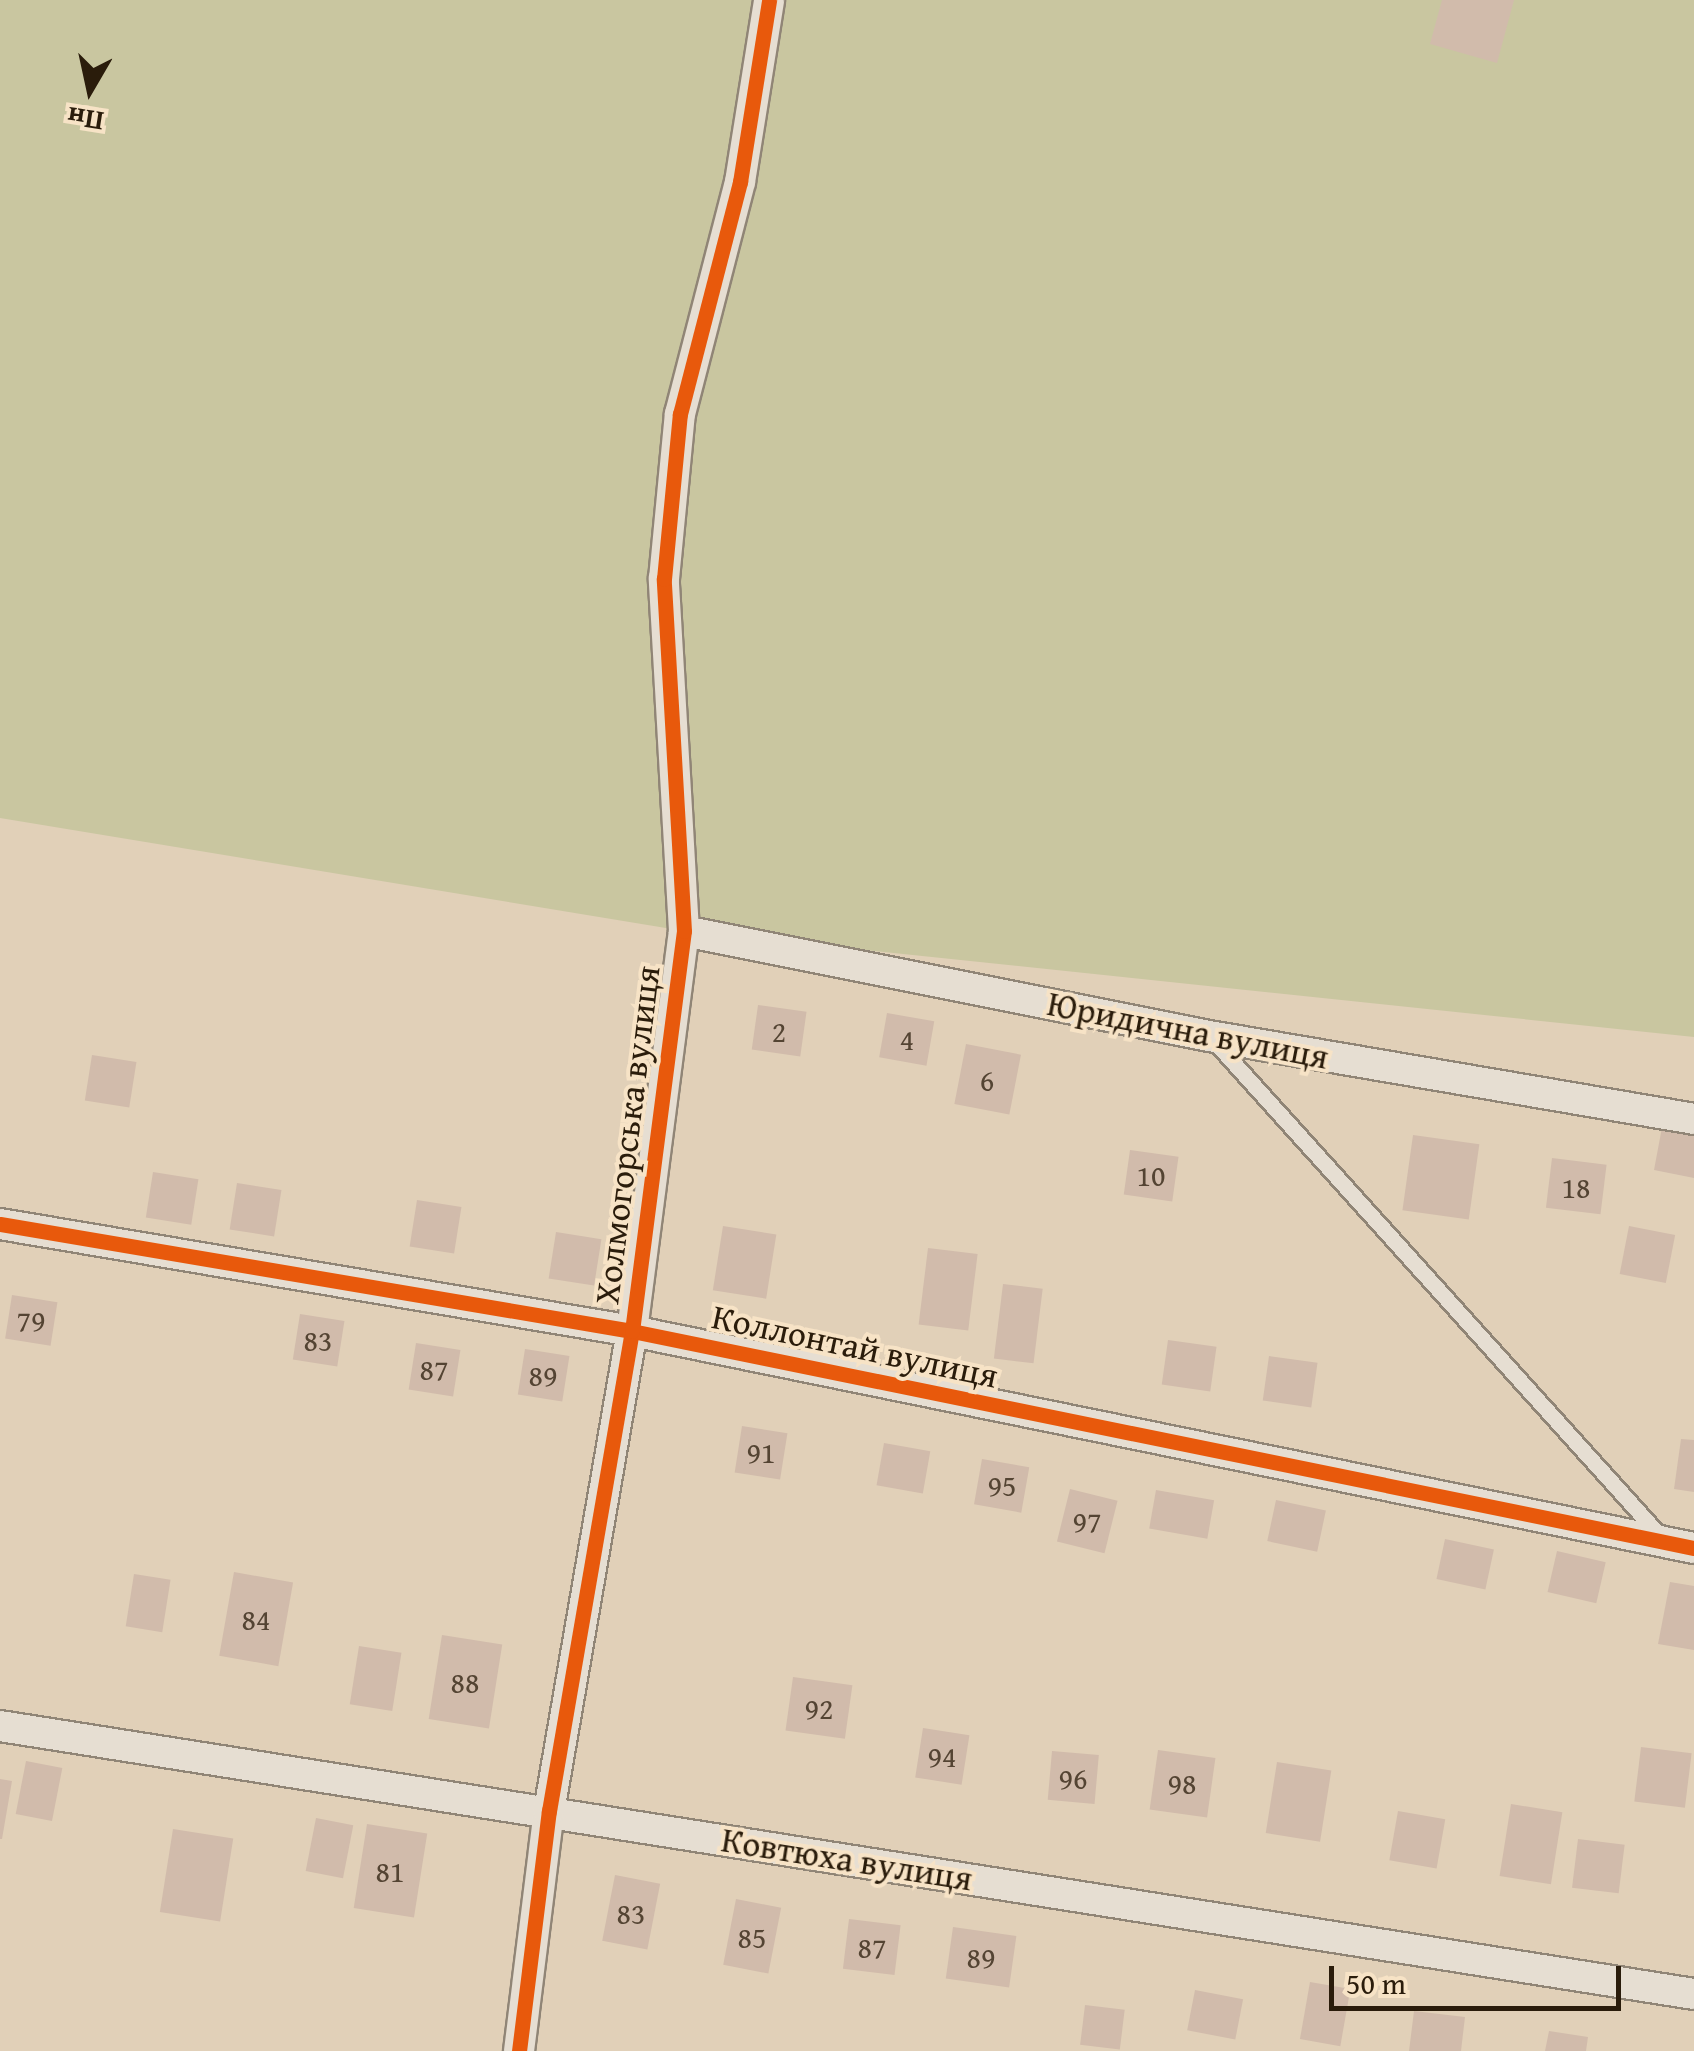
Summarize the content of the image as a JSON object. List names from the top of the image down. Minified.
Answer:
{"streets":{"street":["Юридична вулиця","Холмогорська вулиця","Коллонтай вулиця","Ковтюха вулиця"]},"crossings":[["Юридична вулиця","Холмогорська вулиця"],["Холмогорська вулиця","Коллонтай вулиця"],["Холмогорська вулиця","Ковтюха вулиця"]],"house_numbers":["2","4","6","10","18","79","83","87","89","91","95","97","84","88","92","94","96","98","81","83","85","87","89"],"scale_bar":"50 m","north":"bottom"}
